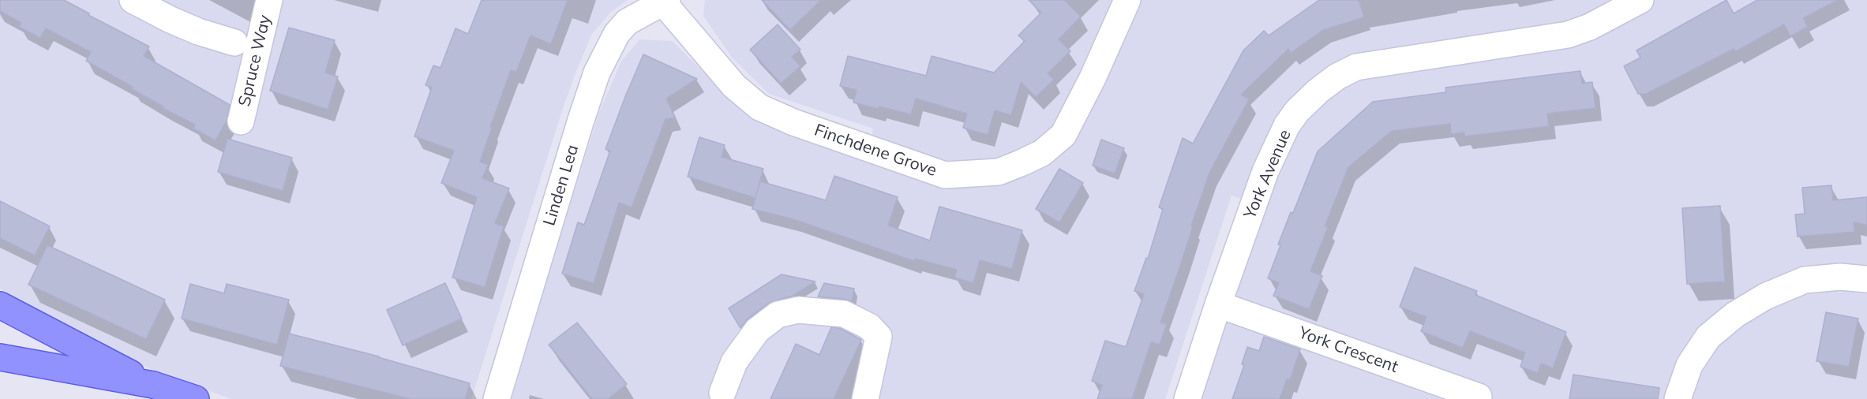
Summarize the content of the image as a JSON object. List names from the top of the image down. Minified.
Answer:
{"streets":{"street":["Spruce Way","Finchdene Grove","York Avenue","Linden Lea","York Crescent"]},"crossings":[["Finchdene Grove","Linden Lea"],["York Avenue","York Crescent"]]}
